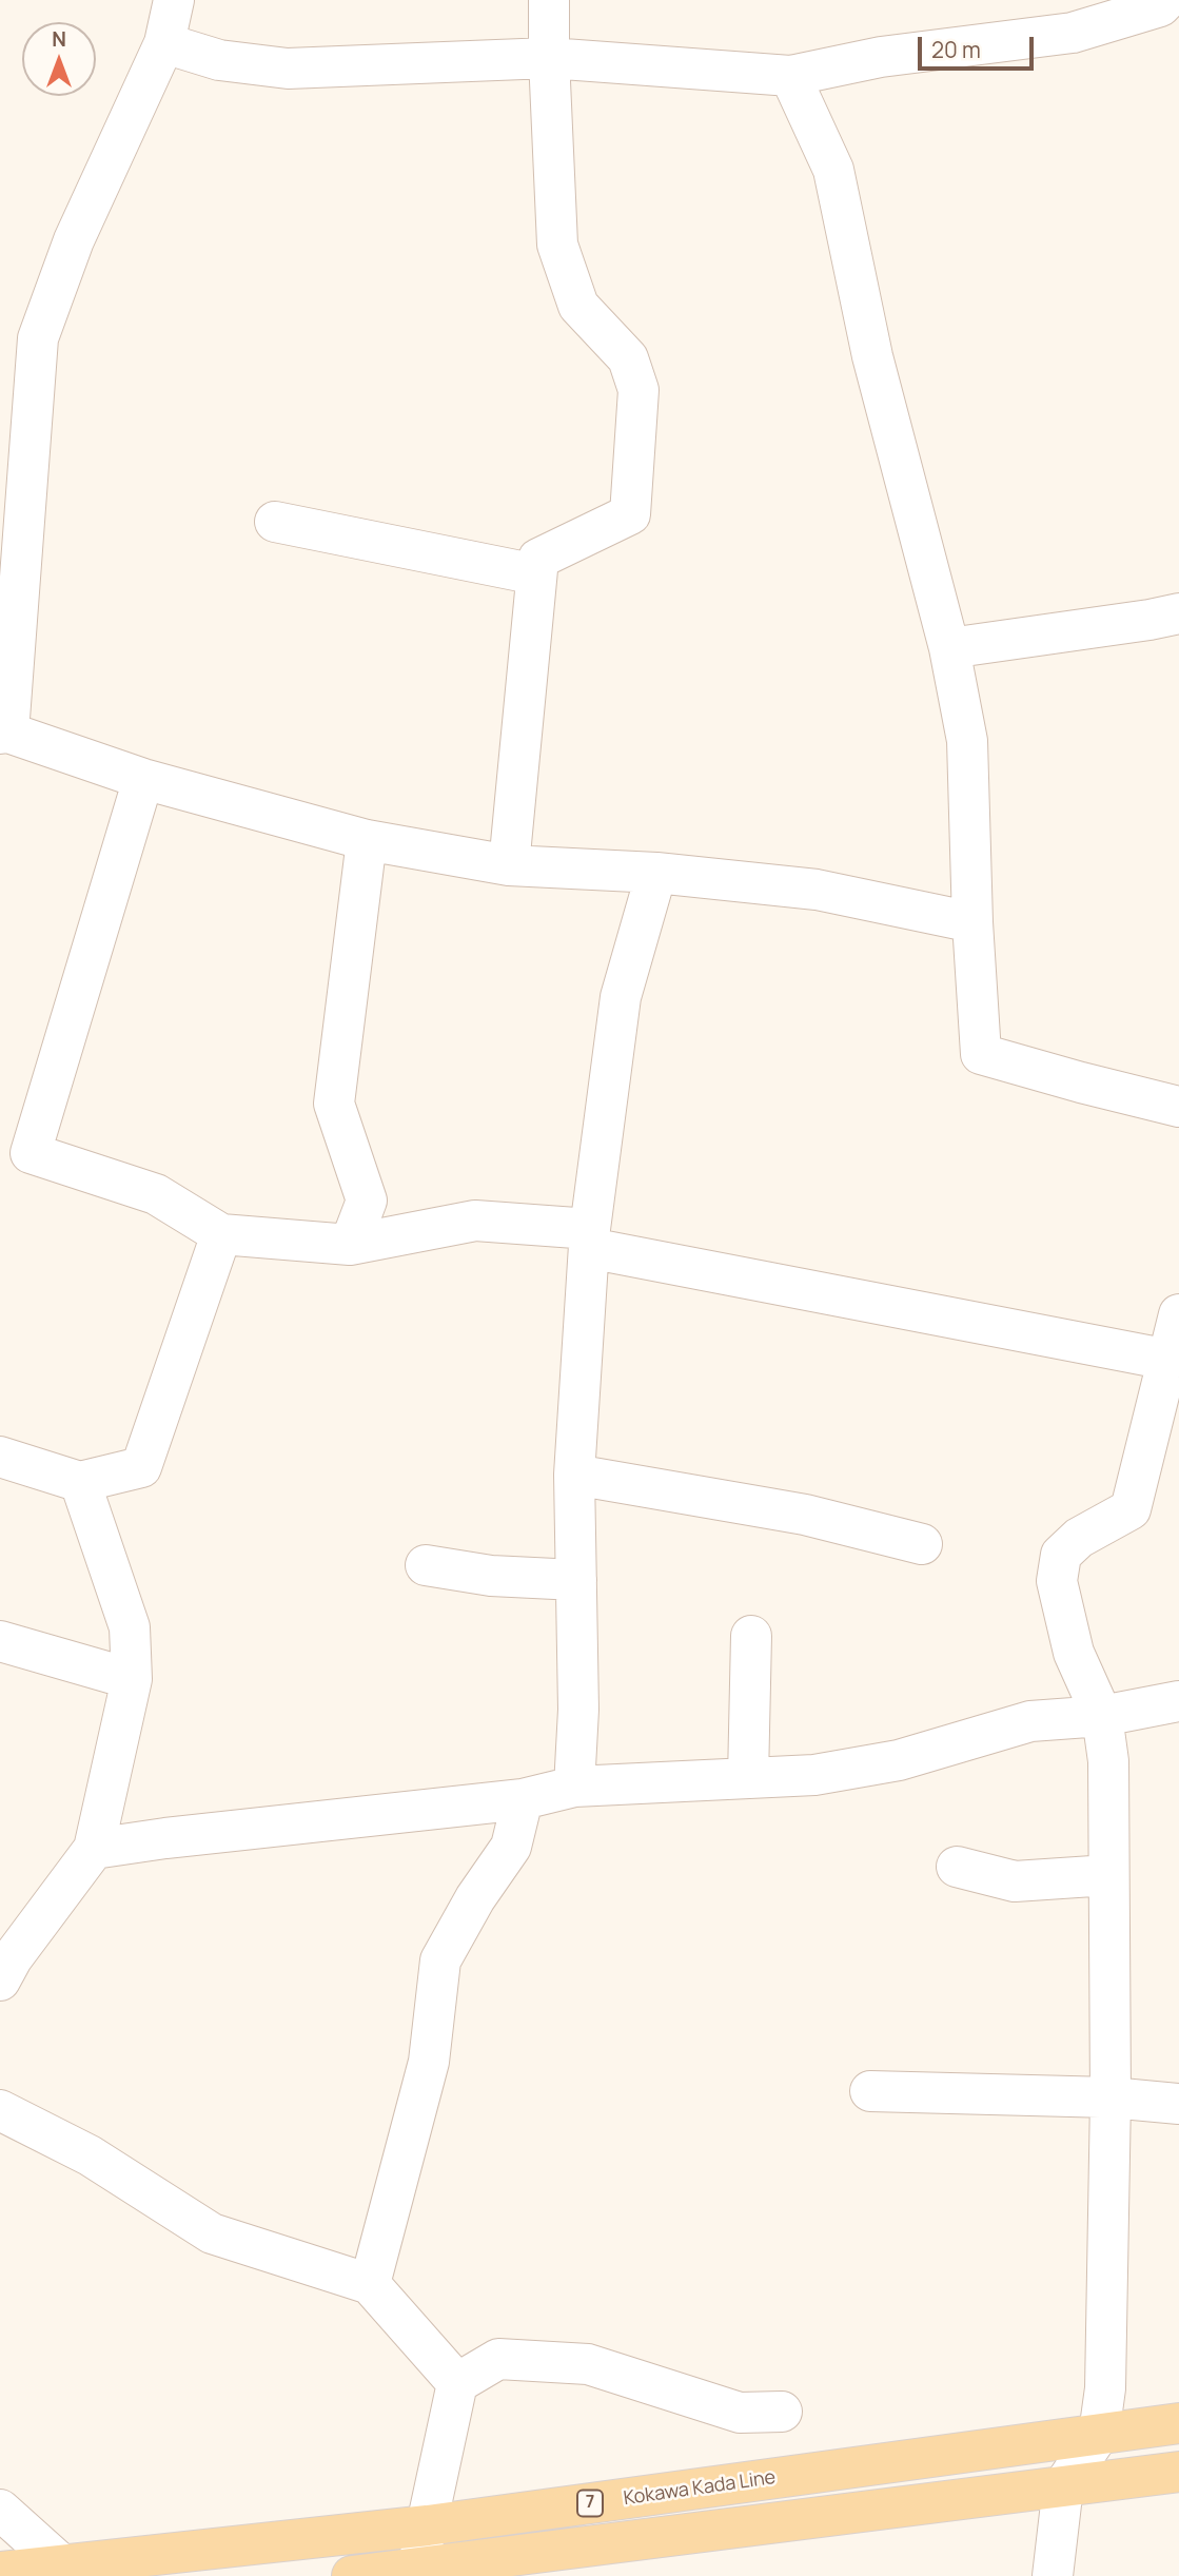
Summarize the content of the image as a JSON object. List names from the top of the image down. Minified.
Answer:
{"streets":{"main road":["Kokawa Kada Line","7"]},"scale_bar":"20 m","north":"top"}
